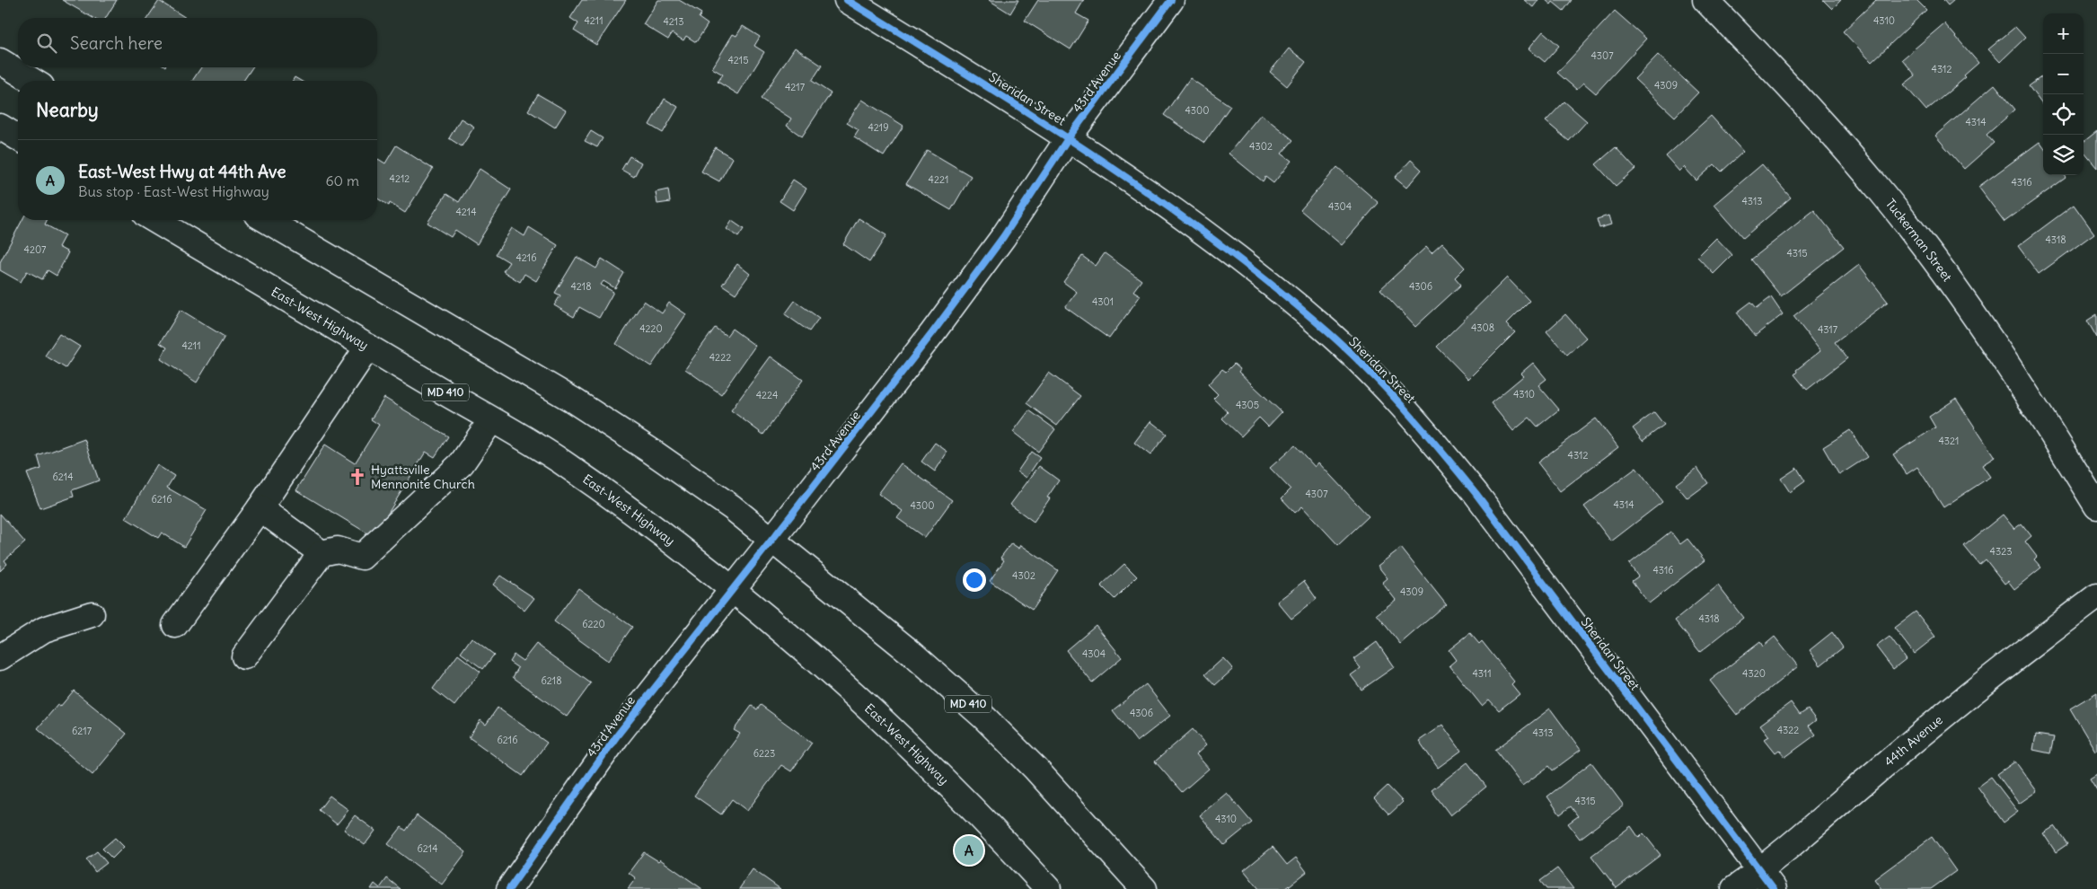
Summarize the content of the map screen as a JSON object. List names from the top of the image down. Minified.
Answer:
{"streets":{"street":["43rd Avenue","Sheridan Street","Tuckerman Street","East-West Highway","MD 410","44th Avenue"]},"crossings":[["43rd Avenue","Sheridan Street"],["43rd Avenue","East-West Highway"],["43rd Avenue","MD 410"],["Sheridan Street","44th Avenue"]],"places":{"church":["Hyattsville Mennonite Church"]},"house_numbers":["4211","4310","4213","4307","4215","4312","4309","4217","4300","4314","4219","4302","4212","4221","4316","4313","4304","4214","4318","4207","4315","4216","4218","4306","4301","4308","4220","4317","4211","4222","4310","4224","4305","4321","4312","6214","4307","6216","4314","4300","4323","4316","4302","4309","4318","6220","4304","4311","4320","6218","4306","4322","6217","4313","6216","6223","4315","4310","6214"],"page":{"map_buttons":["+","−"],"search":"Search here","heading":"Nearby","list":[{"mark":"A","name":"East-West Hwy at 44th Ave","note":"Bus stop · East-West Highway","value":"60 m"}],"pins":"A"}}
